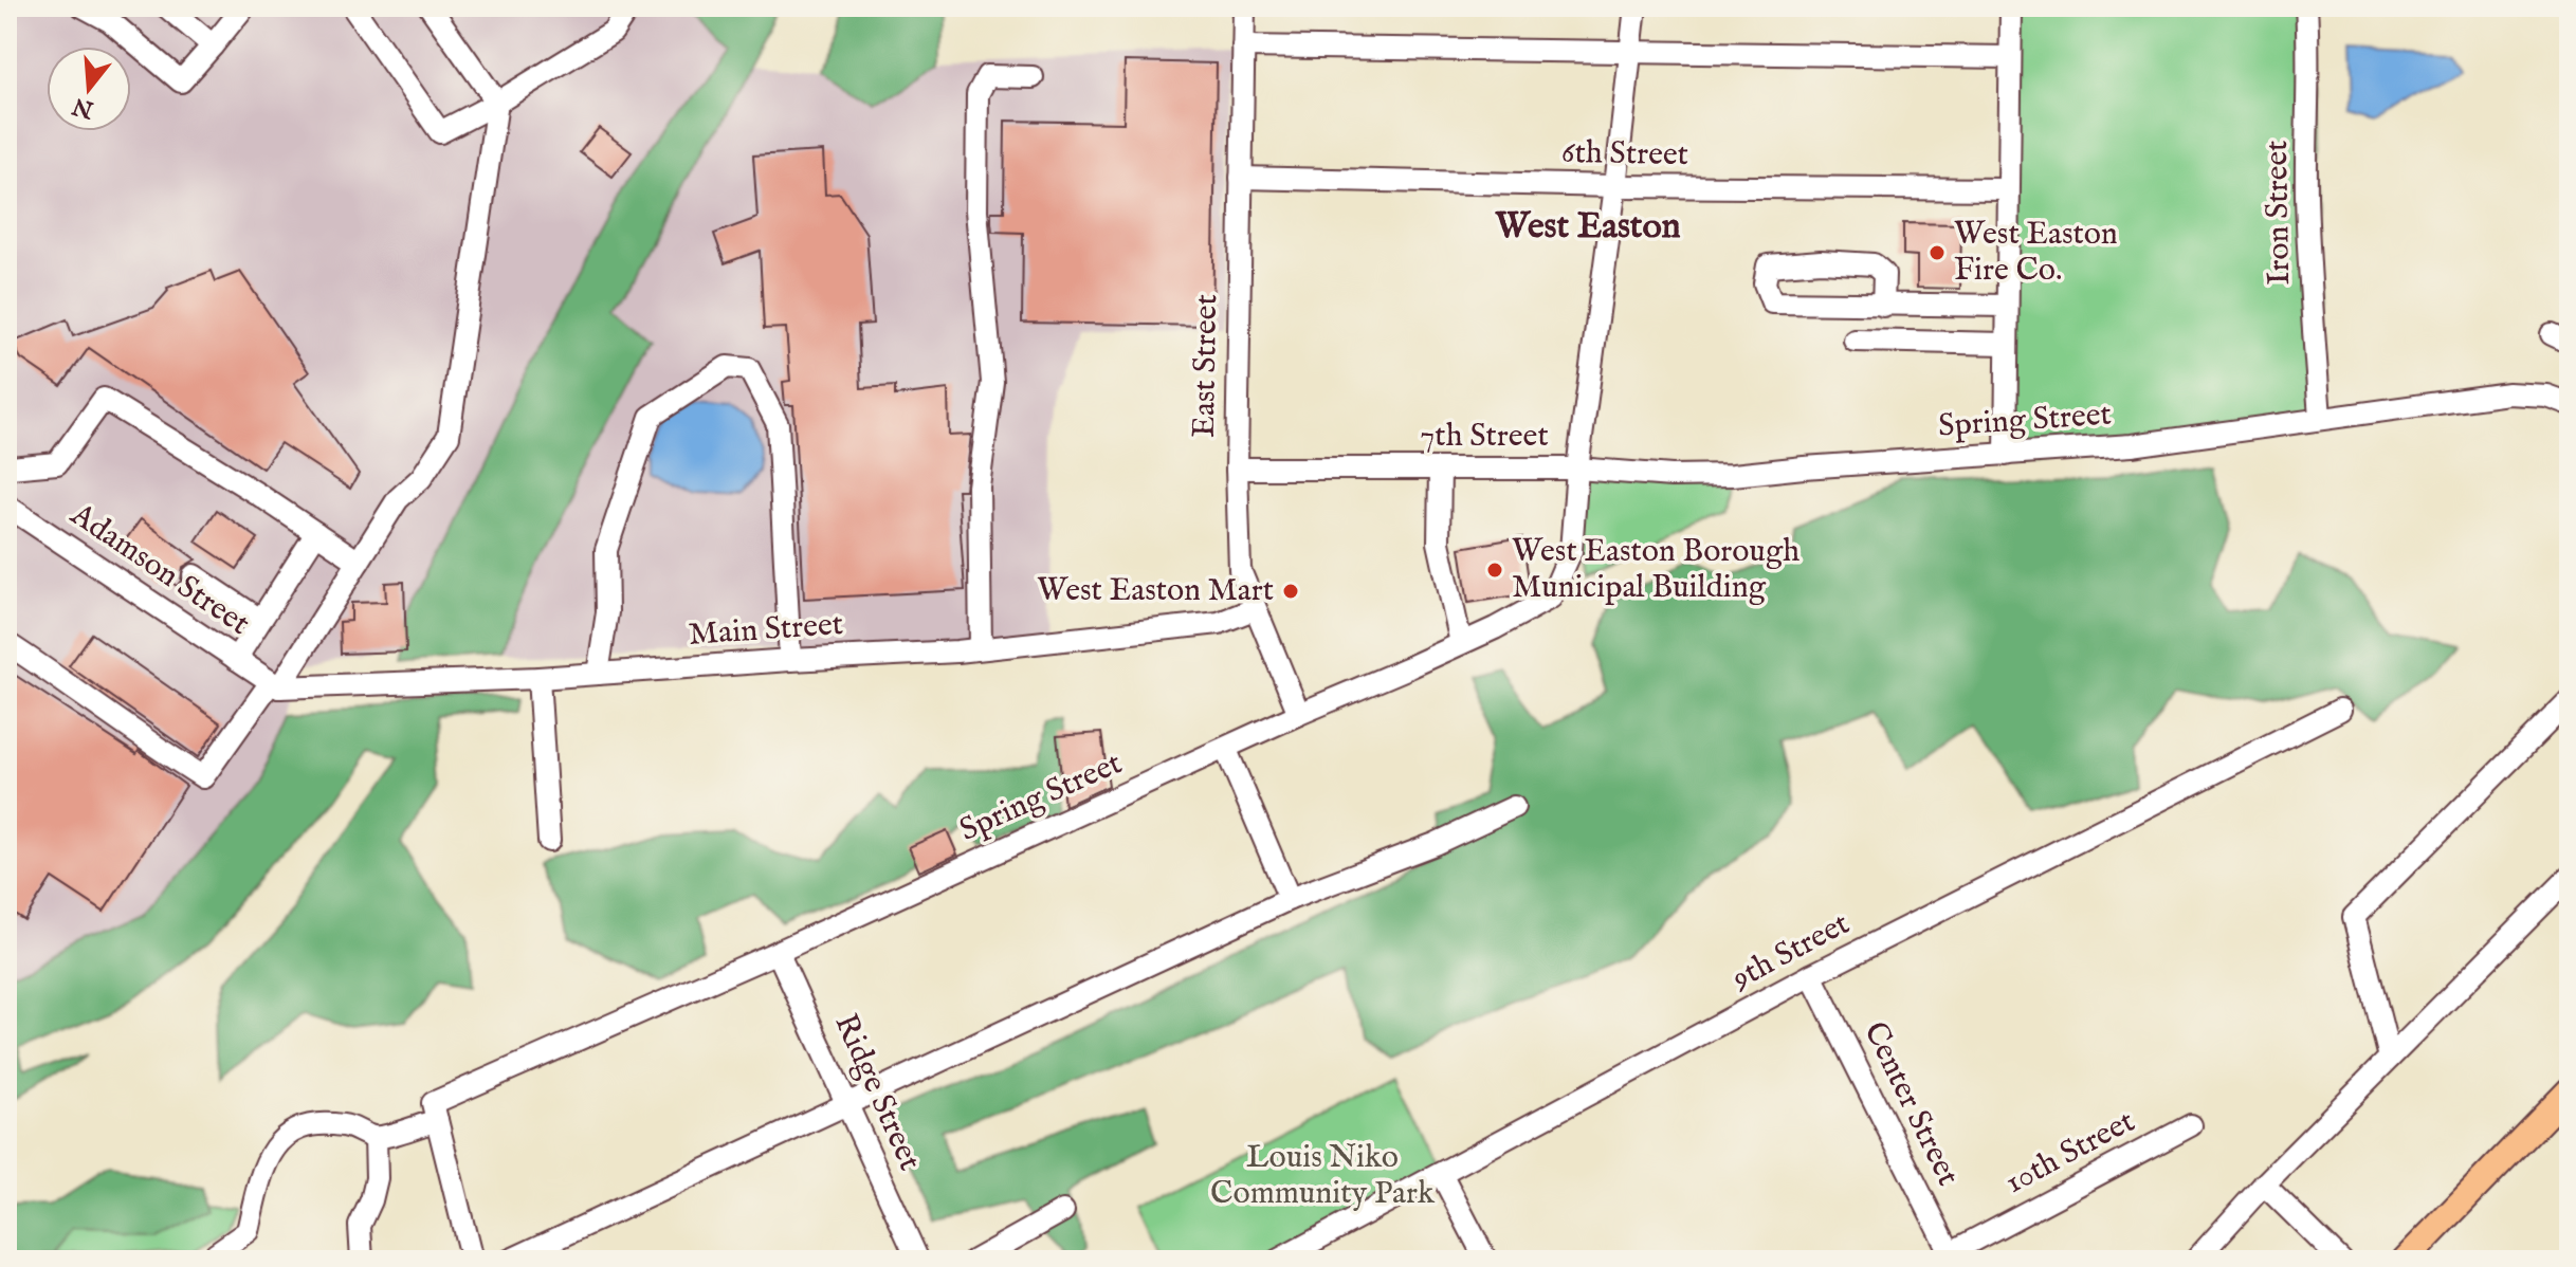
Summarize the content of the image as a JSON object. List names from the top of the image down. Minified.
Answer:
{"streets":{"street":["6th Street","Iron Street","East Street","Spring Street","7th Street","Adamson Street","Main Street","9th Street","Ridge Street","Center Street","10th Street"]},"crossings":[["6th Street","East Street"],["Iron Street","Spring Street"],["East Street","Spring Street"],["East Street","7th Street"],["East Street","Main Street"],["Spring Street","7th Street"],["Spring Street","Ridge Street"],["Adamson Street","Main Street"],["9th Street","Center Street"],["Center Street","10th Street"]],"districts":["West Easton"],"parks":["Louis Niko Community Park"],"places":["West Easton Fire Co.","West Easton Borough Municipal Building","West Easton Mart"],"north":"bottom"}
